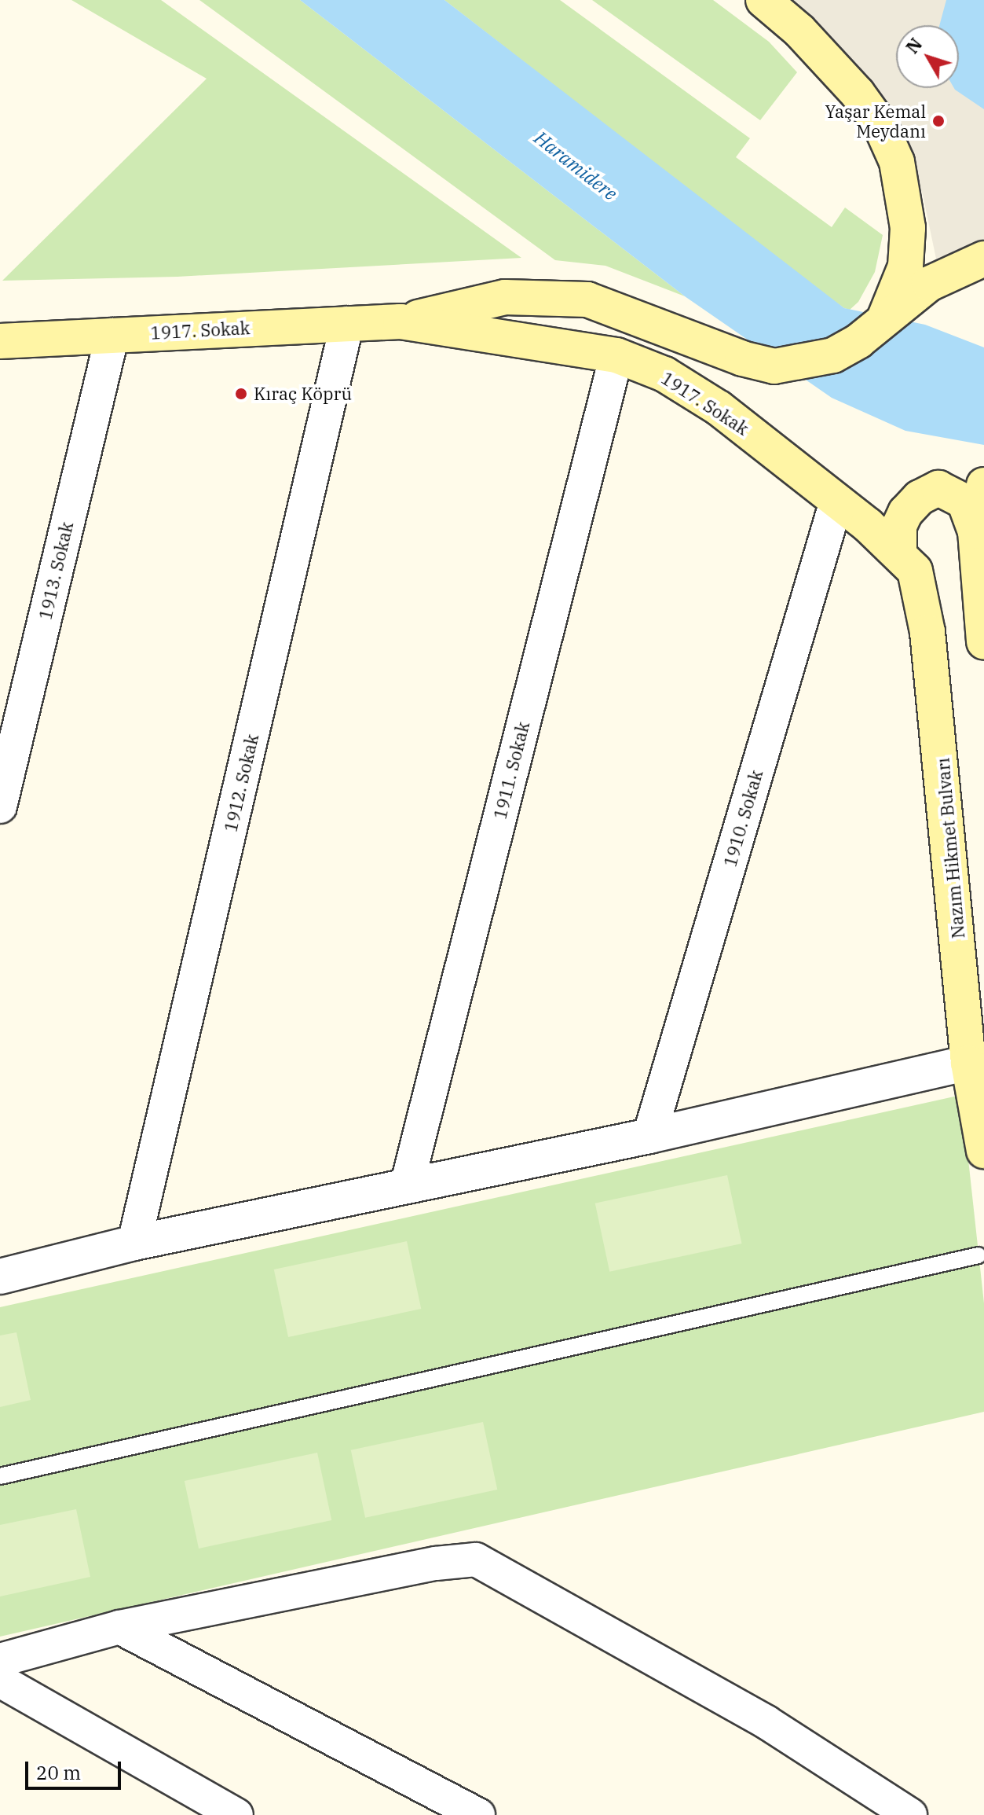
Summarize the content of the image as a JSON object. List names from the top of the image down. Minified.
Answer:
{"streets":{"main road":["1917. Sokak","Nazım Hikmet Bulvarı"],"street":["1913. Sokak","1911. Sokak","1912. Sokak","1910. Sokak"]},"crossings":[["1917. Sokak","1913. Sokak"],["1917. Sokak","1911. Sokak"],["1917. Sokak","1912. Sokak"],["1917. Sokak","1910. Sokak"],["1917. Sokak","Nazım Hikmet Bulvarı"]],"water":["Haramidere"],"places":["Yaşar Kemal Meydanı","Kıraç Köprü"],"scale_bar":"20 m","north":"top left"}
